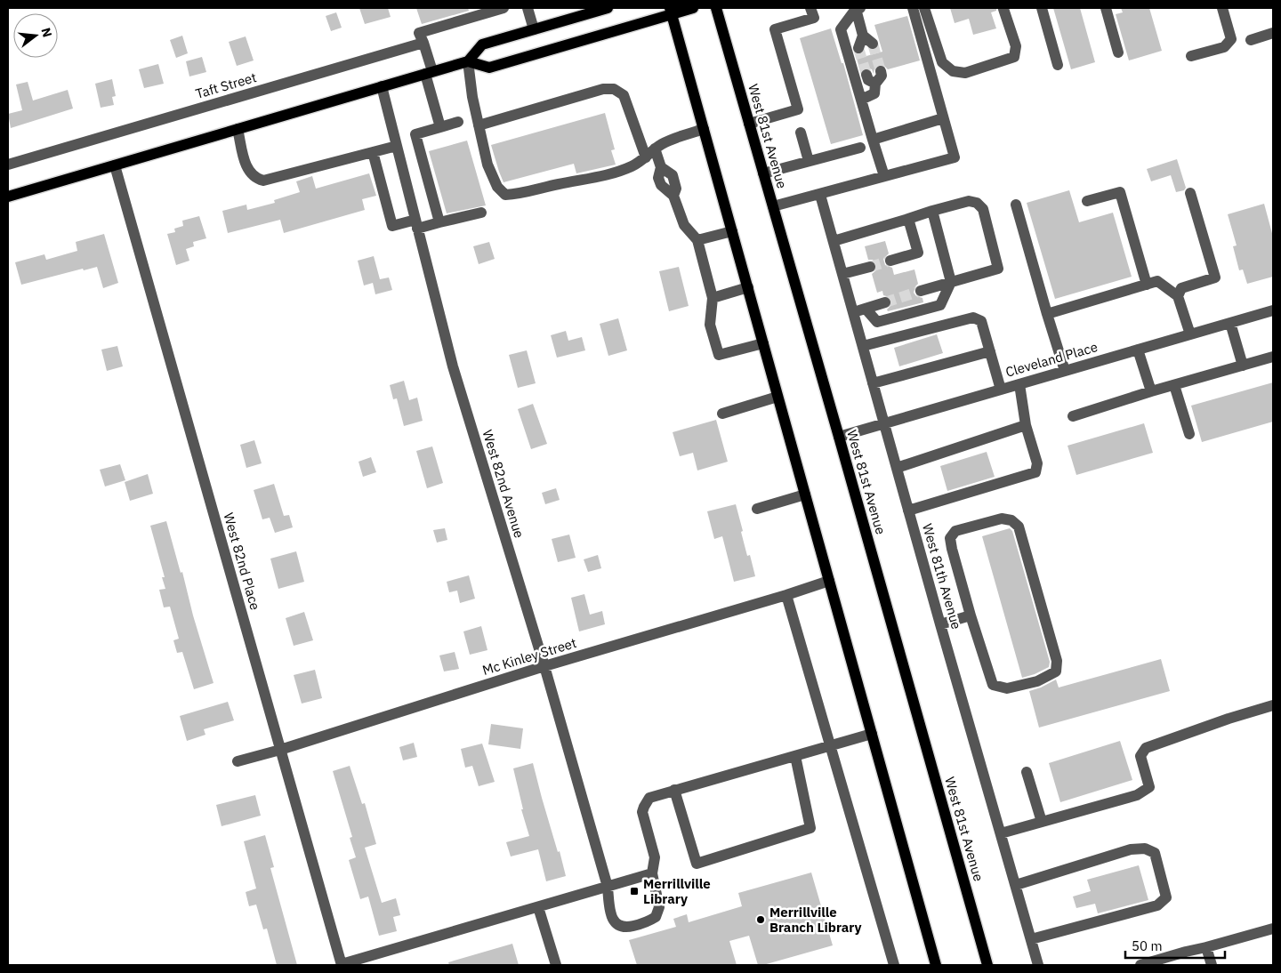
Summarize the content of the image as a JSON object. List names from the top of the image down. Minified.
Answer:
{"streets":{"main road":["West 81st Avenue"],"street":["Taft Street","Cleveland Place","West 82nd Avenue","West 82nd Place","West 81th Avenue","Mc Kinley Street"]},"crossings":[["West 81st Avenue","Cleveland Place"],["Cleveland Place","West 81th Avenue"],["West 82nd Avenue","Mc Kinley Street"],["West 82nd Place","Mc Kinley Street"]],"places":{"transit":["Merrillville Library"],"other":["Merrillville Branch Library"]},"scale_bar":"50 m","north":"right"}
